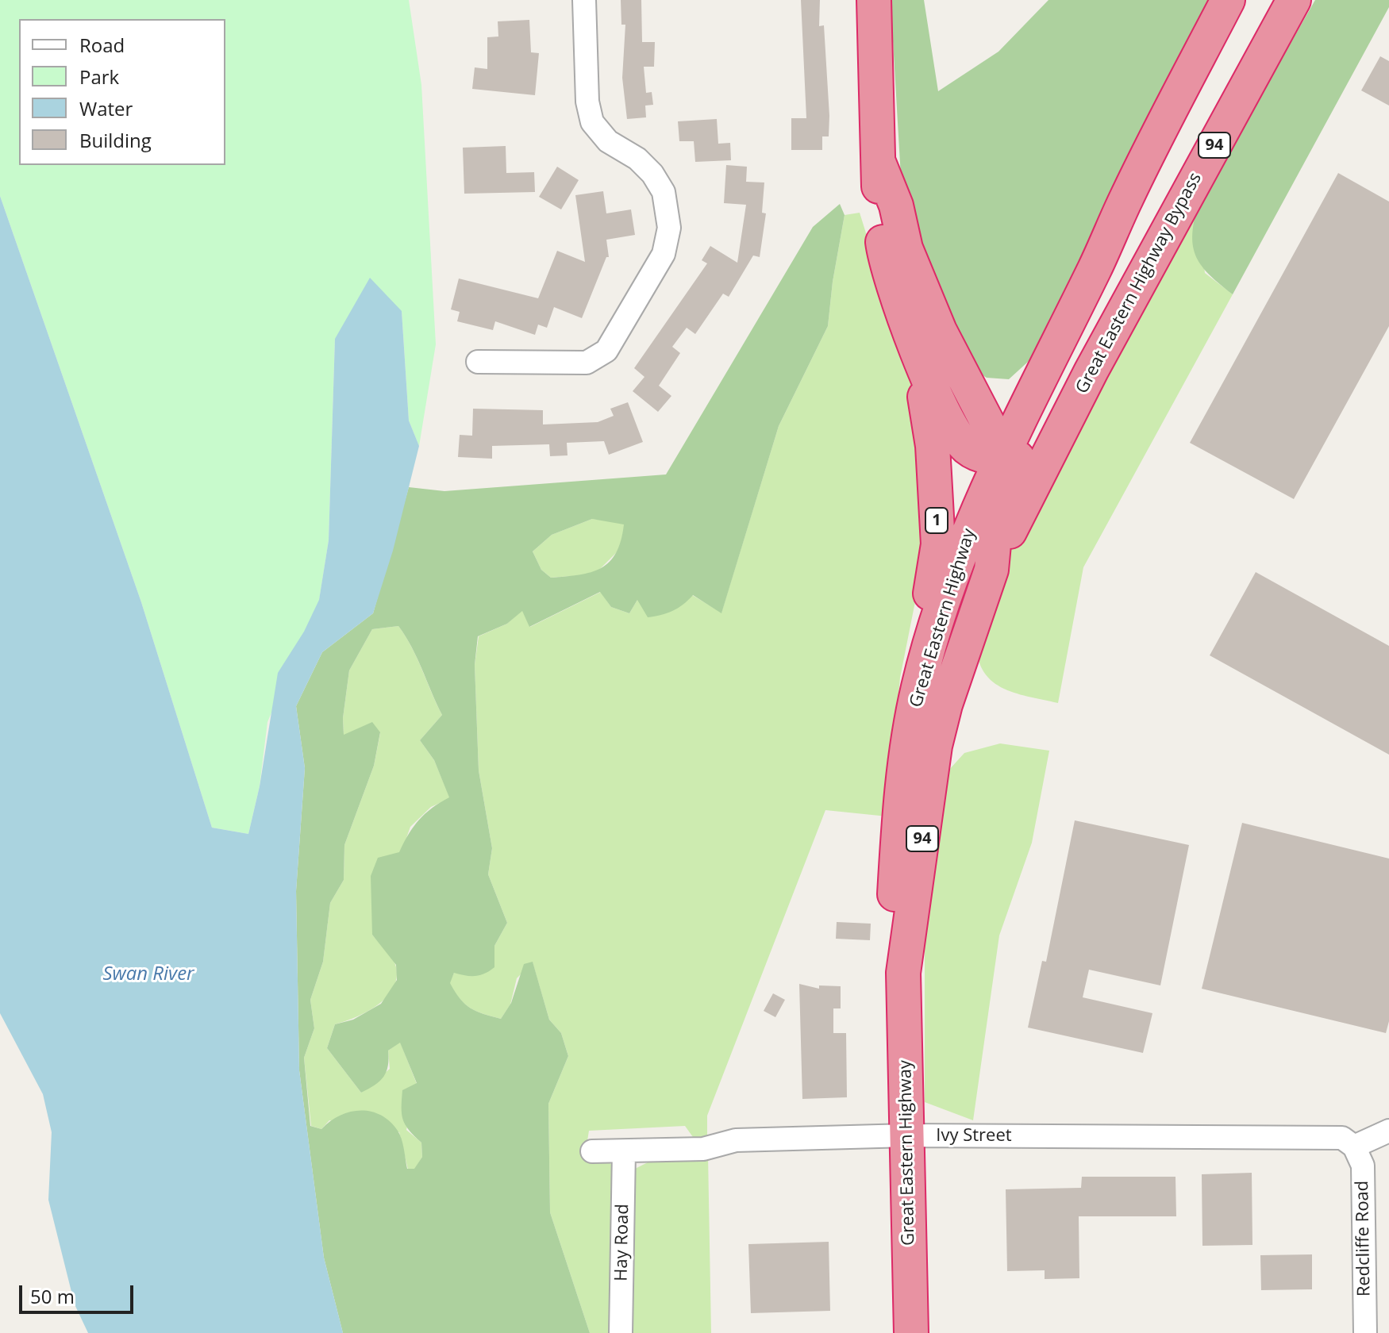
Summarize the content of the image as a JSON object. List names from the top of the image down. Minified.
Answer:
{"streets":{"highway":["94","Great Eastern Highway Bypass","1","Great Eastern Highway"],"street":["Ivy Street","Redcliffe Road","Hay Road"]},"crossings":[["94","Great Eastern Highway"],["Great Eastern Highway Bypass","Great Eastern Highway"],["1","Great Eastern Highway"],["Great Eastern Highway","Ivy Street"],["Ivy Street","Redcliffe Road"],["Ivy Street","Hay Road"]],"water":["Swan River"],"legend":["Road","Park","Water","Building"],"scale_bar":"50 m"}
